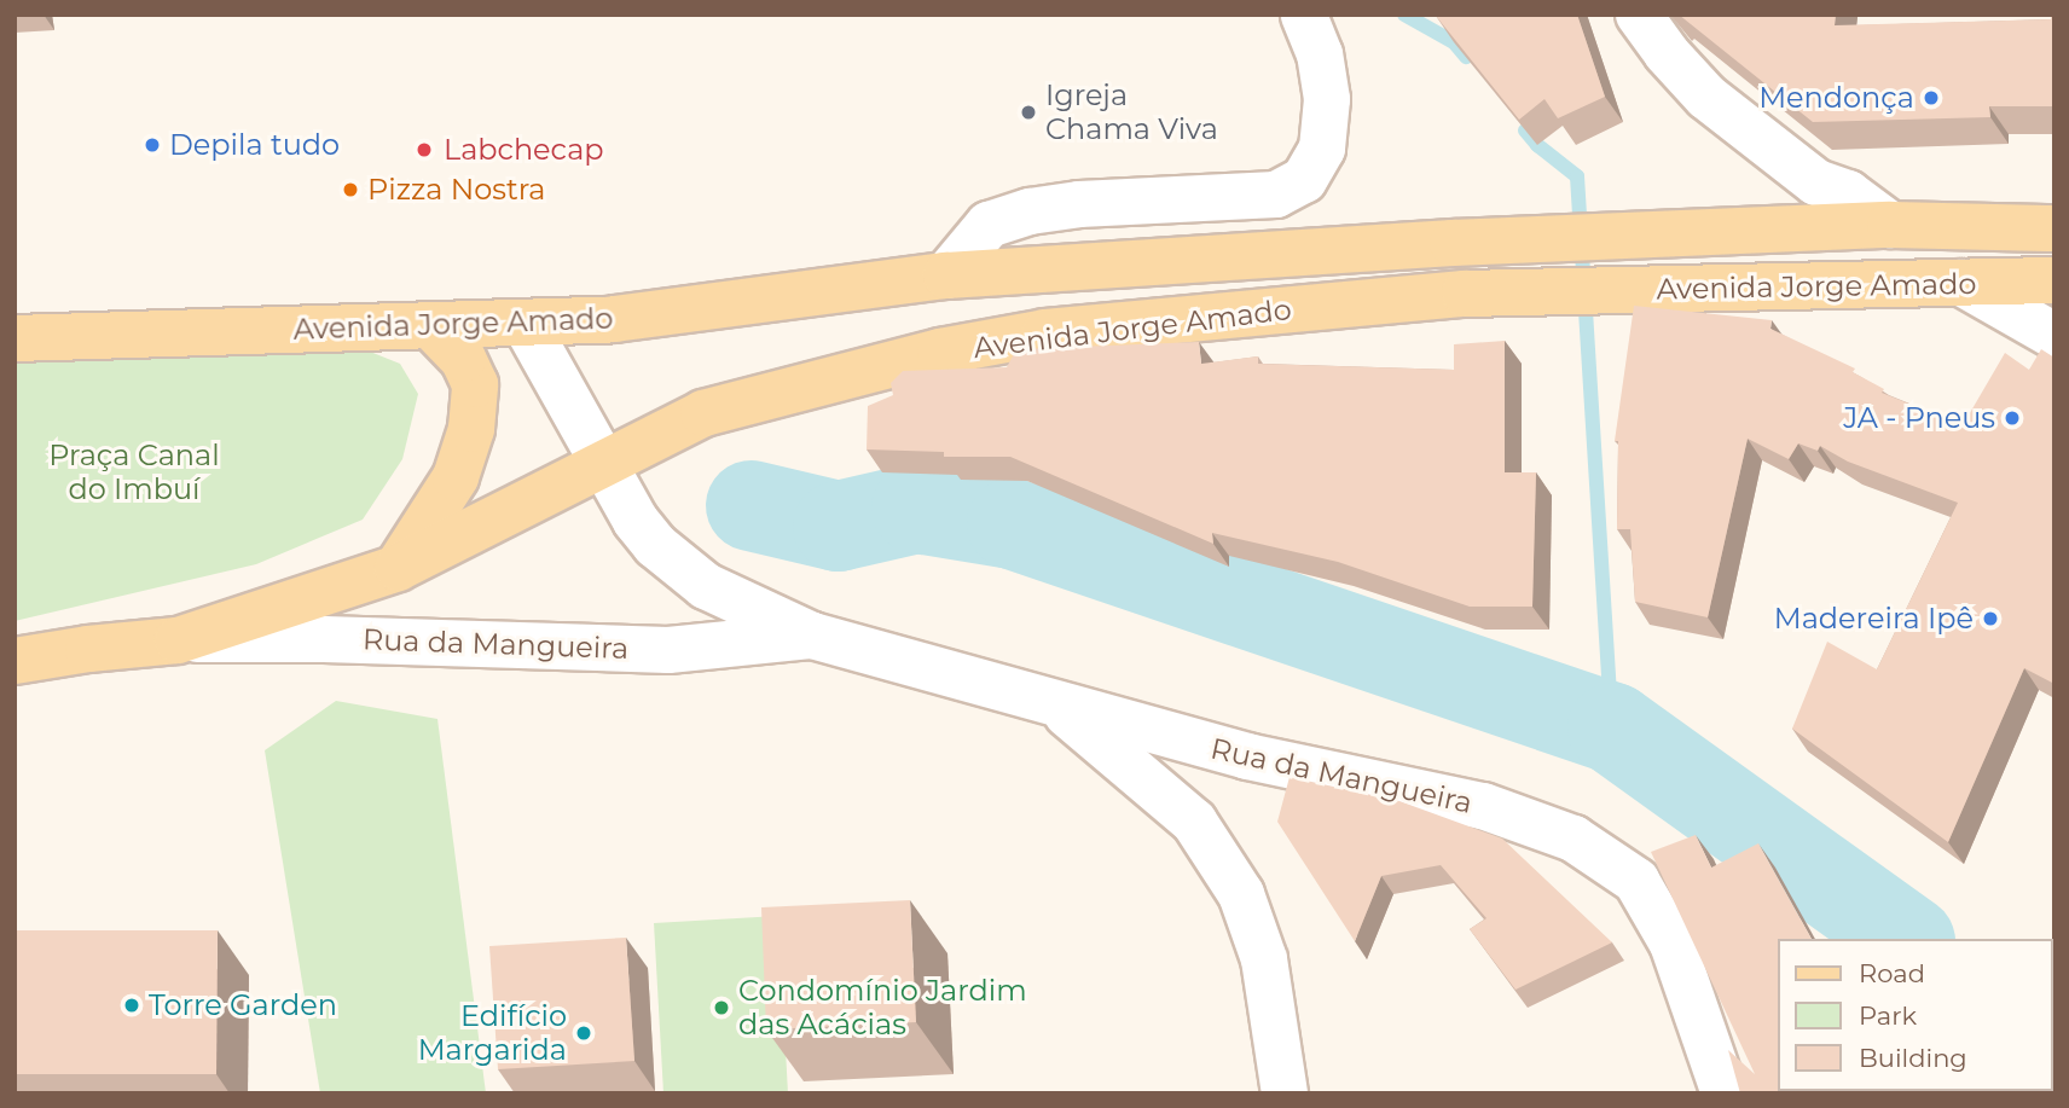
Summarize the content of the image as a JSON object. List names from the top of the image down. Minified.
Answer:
{"streets":{"main road":["Avenida Jorge Amado"],"street":["Rua da Mangueira"]},"crossings":[["Avenida Jorge Amado","Rua da Mangueira"]],"parks":["Praça Canal do Imbuí"],"places":["Mendonça","Igreja Chama Viva","Depila tudo","Labchecap","Pizza Nostra","JA - Pneus","Madereira Ipê","Torre Garden","Condomínio Jardim das Acácias","Edifício Margarida"],"legend":["Road","Park","Building"]}
